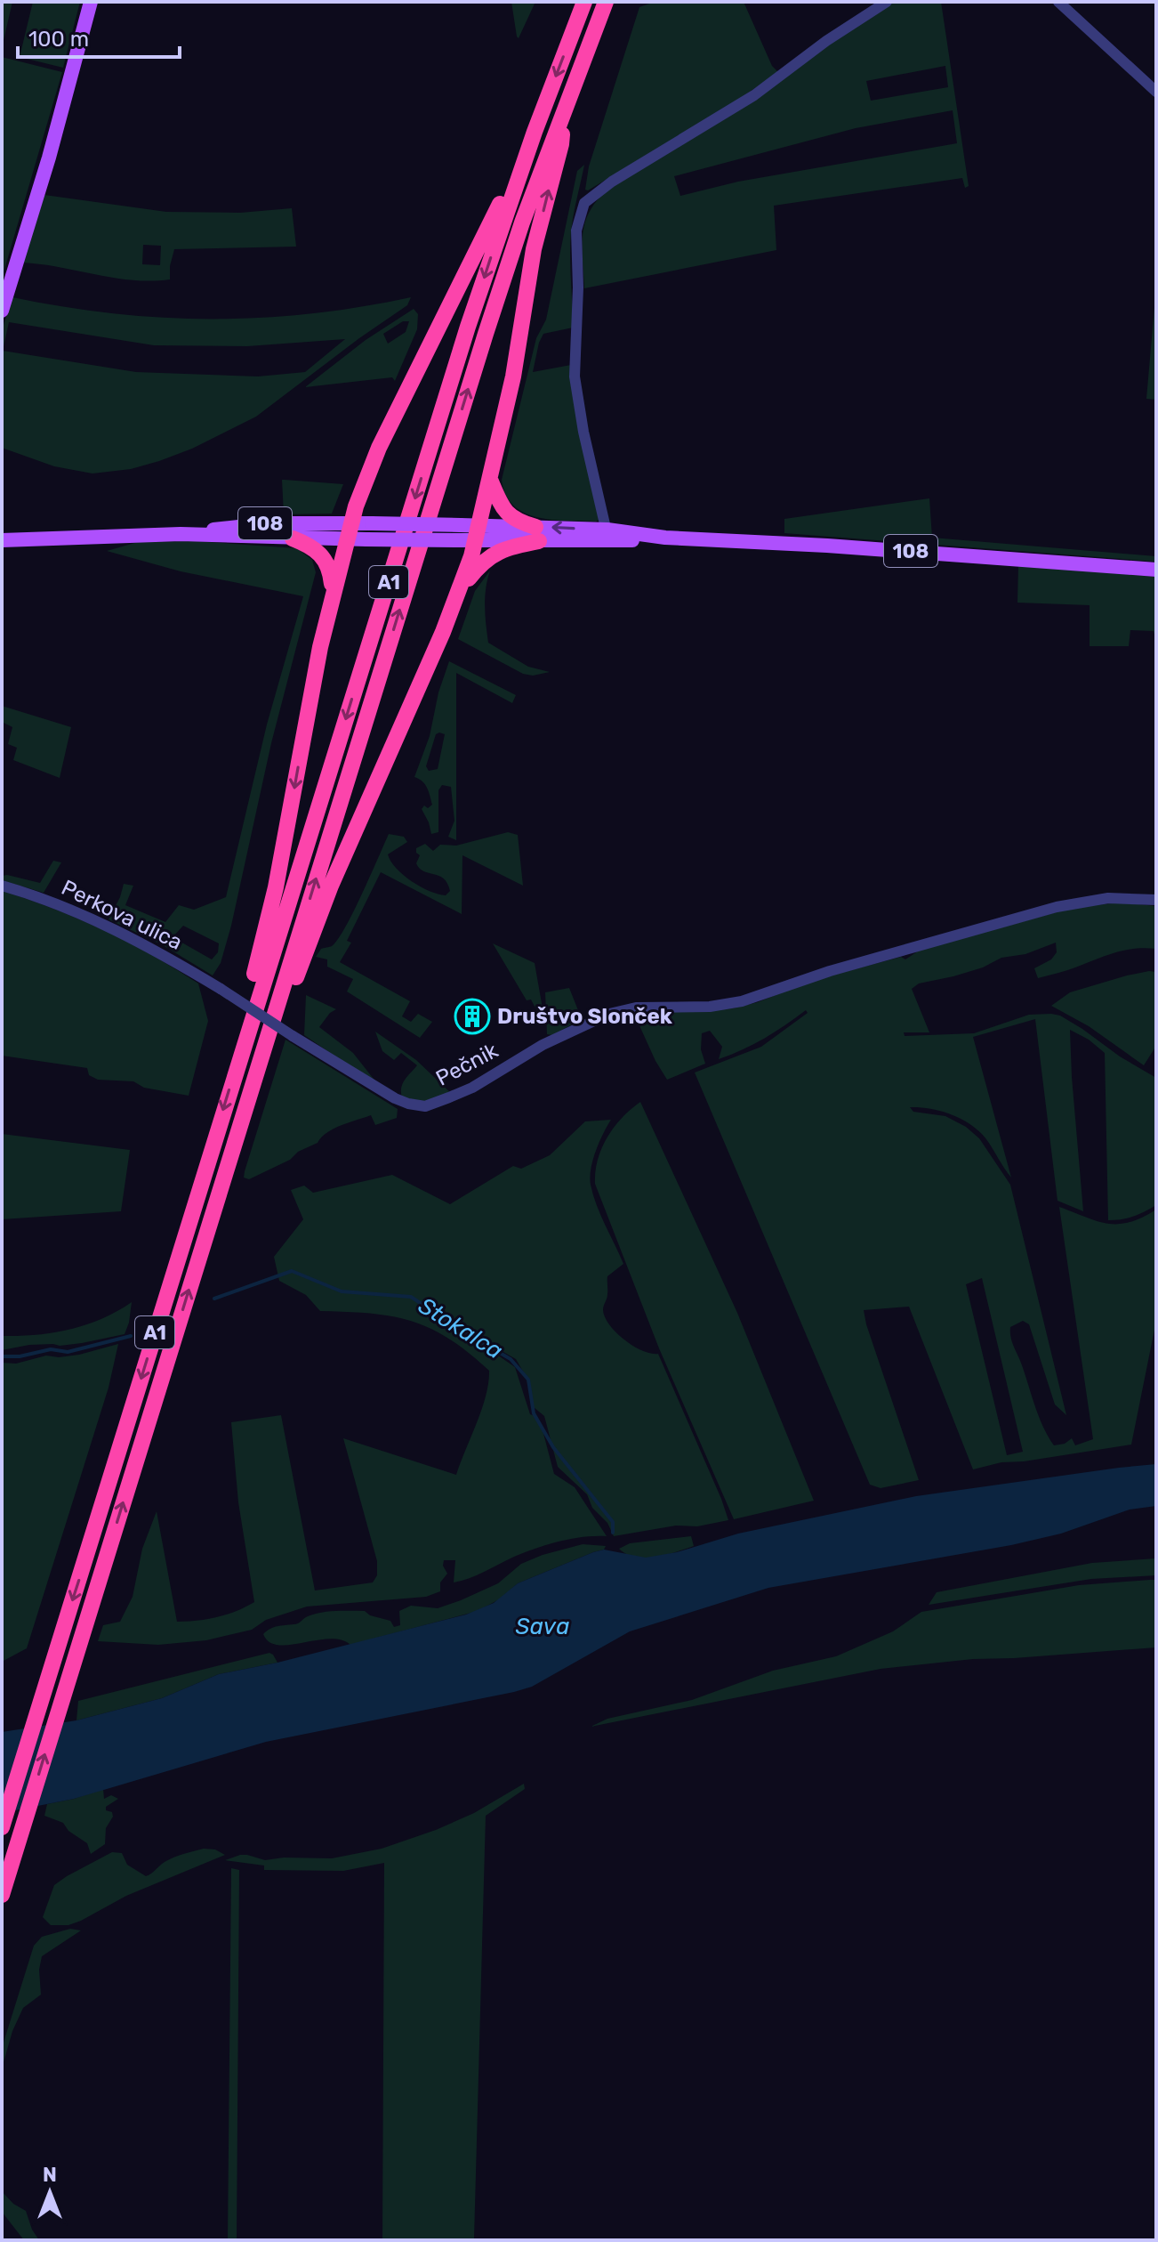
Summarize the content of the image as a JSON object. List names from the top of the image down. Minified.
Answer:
{"streets":{"highway":["A1"],"main road":["108"],"street":["Perkova ulica","Pečnik"]},"crossings":[["Perkova ulica","Pečnik"]],"water":["Stokalca","Sava"],"places":{"building":["Društvo Slonček"]},"scale_bar":"100 m","north":"top"}
